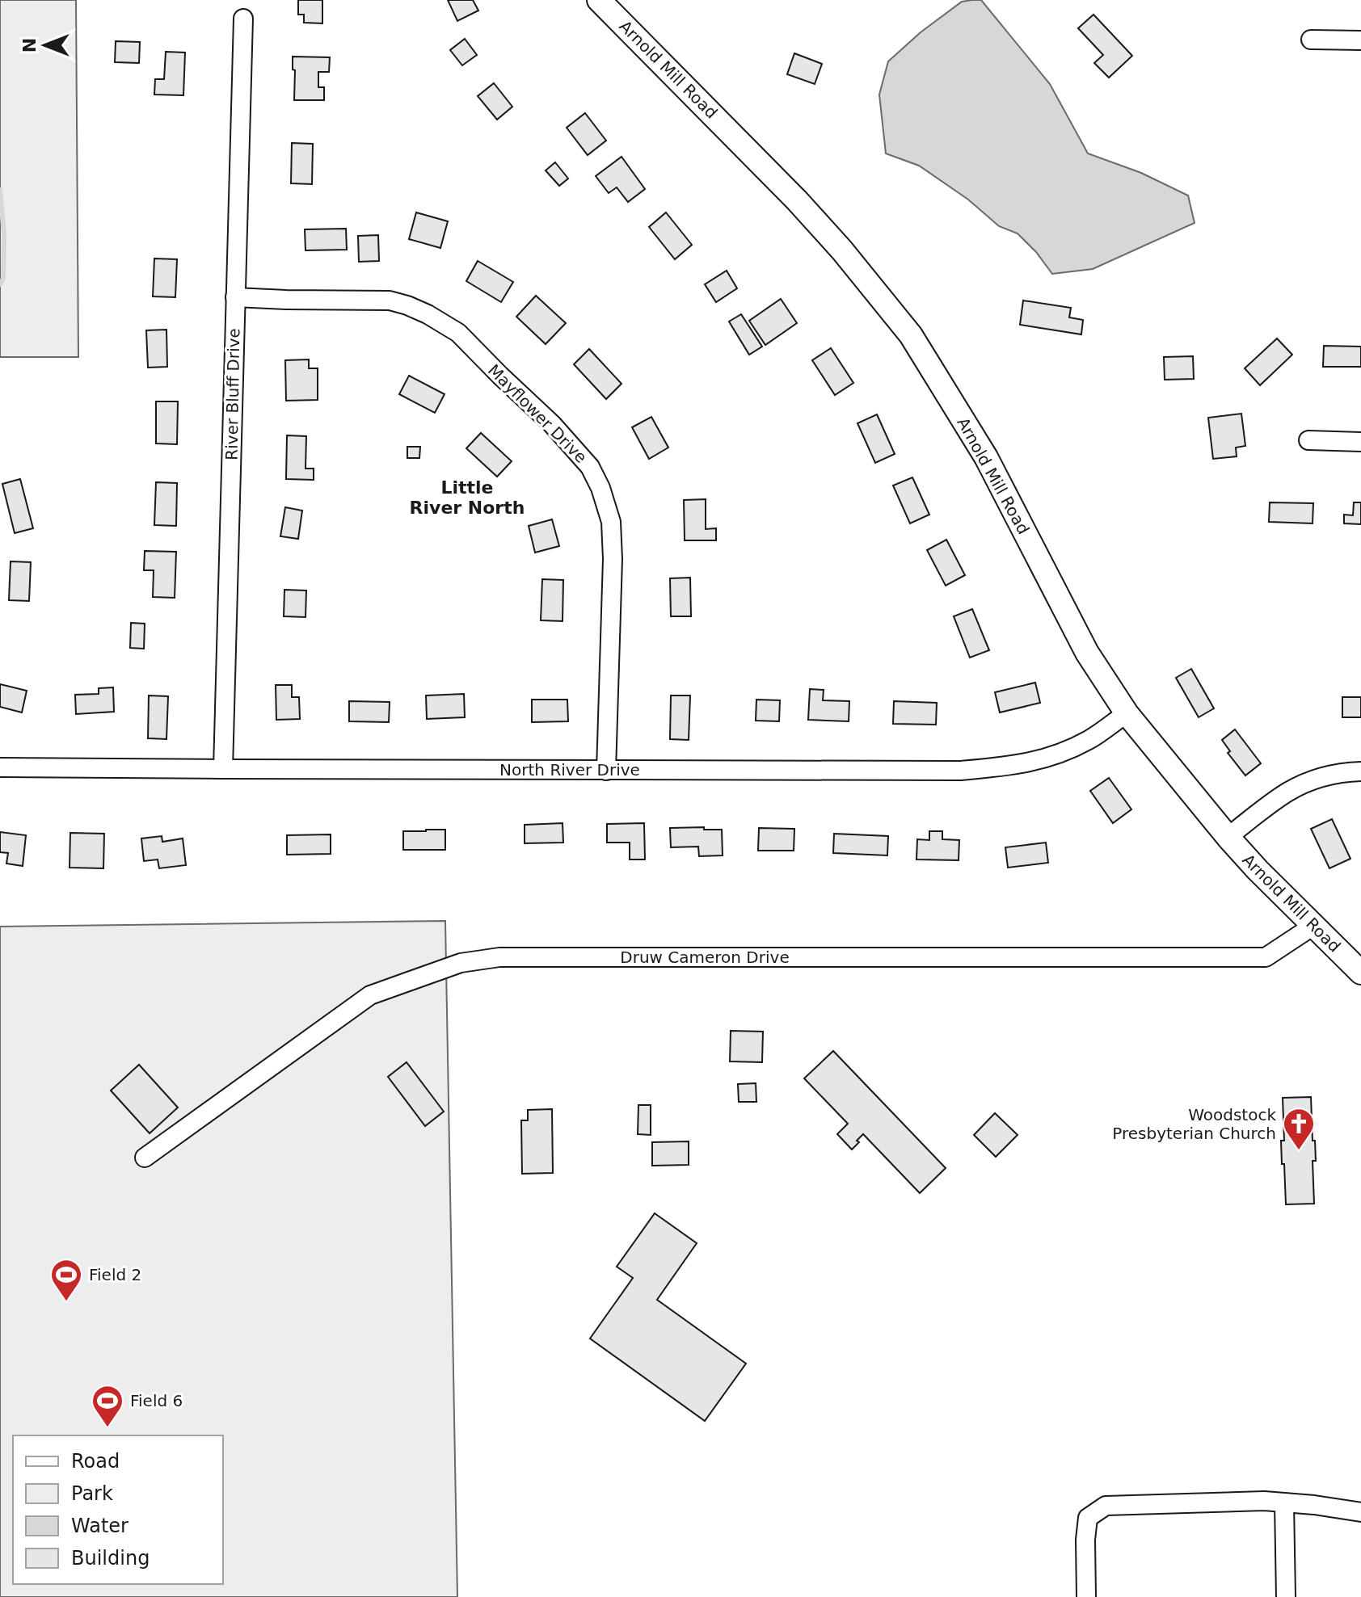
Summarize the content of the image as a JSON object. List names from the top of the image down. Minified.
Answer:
{"streets":{"main road":["Arnold Mill Road"],"street":["River Bluff Drive","Mayflower Drive","North River Drive","Druw Cameron Drive"]},"crossings":[["Arnold Mill Road","North River Drive"],["Arnold Mill Road","Druw Cameron Drive"],["River Bluff Drive","Mayflower Drive"],["River Bluff Drive","North River Drive"],["Mayflower Drive","North River Drive"]],"districts":["Little River North"],"places":{"church":["Woodstock Presbyterian Church"],"sports":["Field 2","Field 6"]},"legend":["Road","Park","Water","Building"],"north":"left"}
